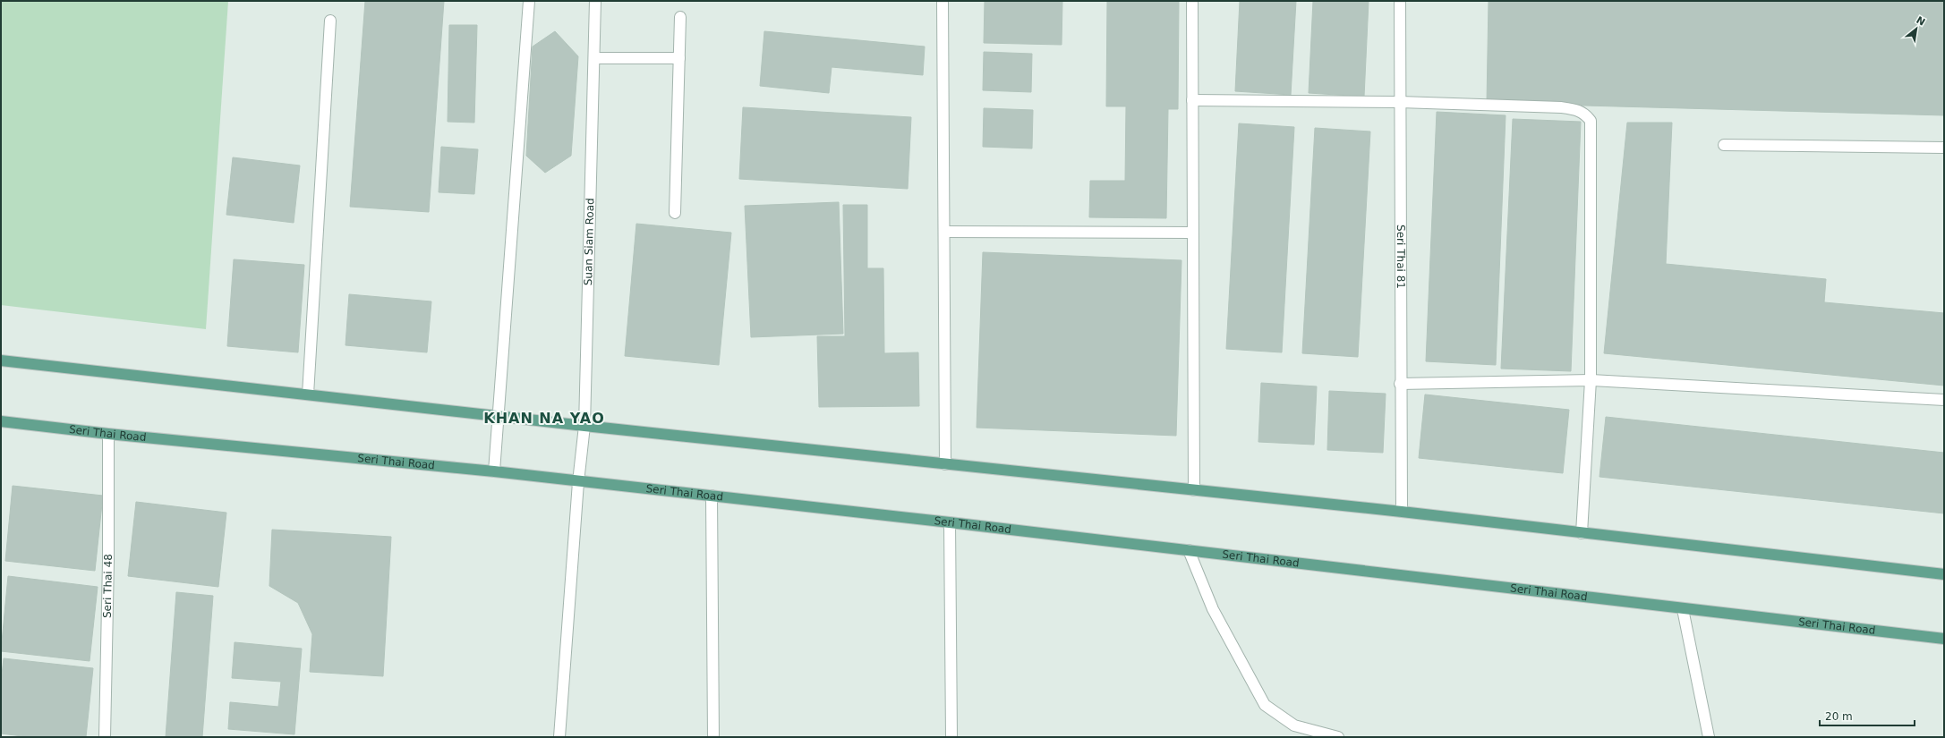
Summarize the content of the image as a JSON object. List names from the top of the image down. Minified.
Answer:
{"streets":{"main road":["Seri Thai Road"],"street":["Suan Siam Road","Seri Thai 81","Seri Thai 48"]},"crossings":[["Suan Siam Road","Seri Thai Road"],["Seri Thai Road","Seri Thai 48"]],"districts":["KHAN NA YAO"],"scale_bar":"20 m","north":"top right"}
